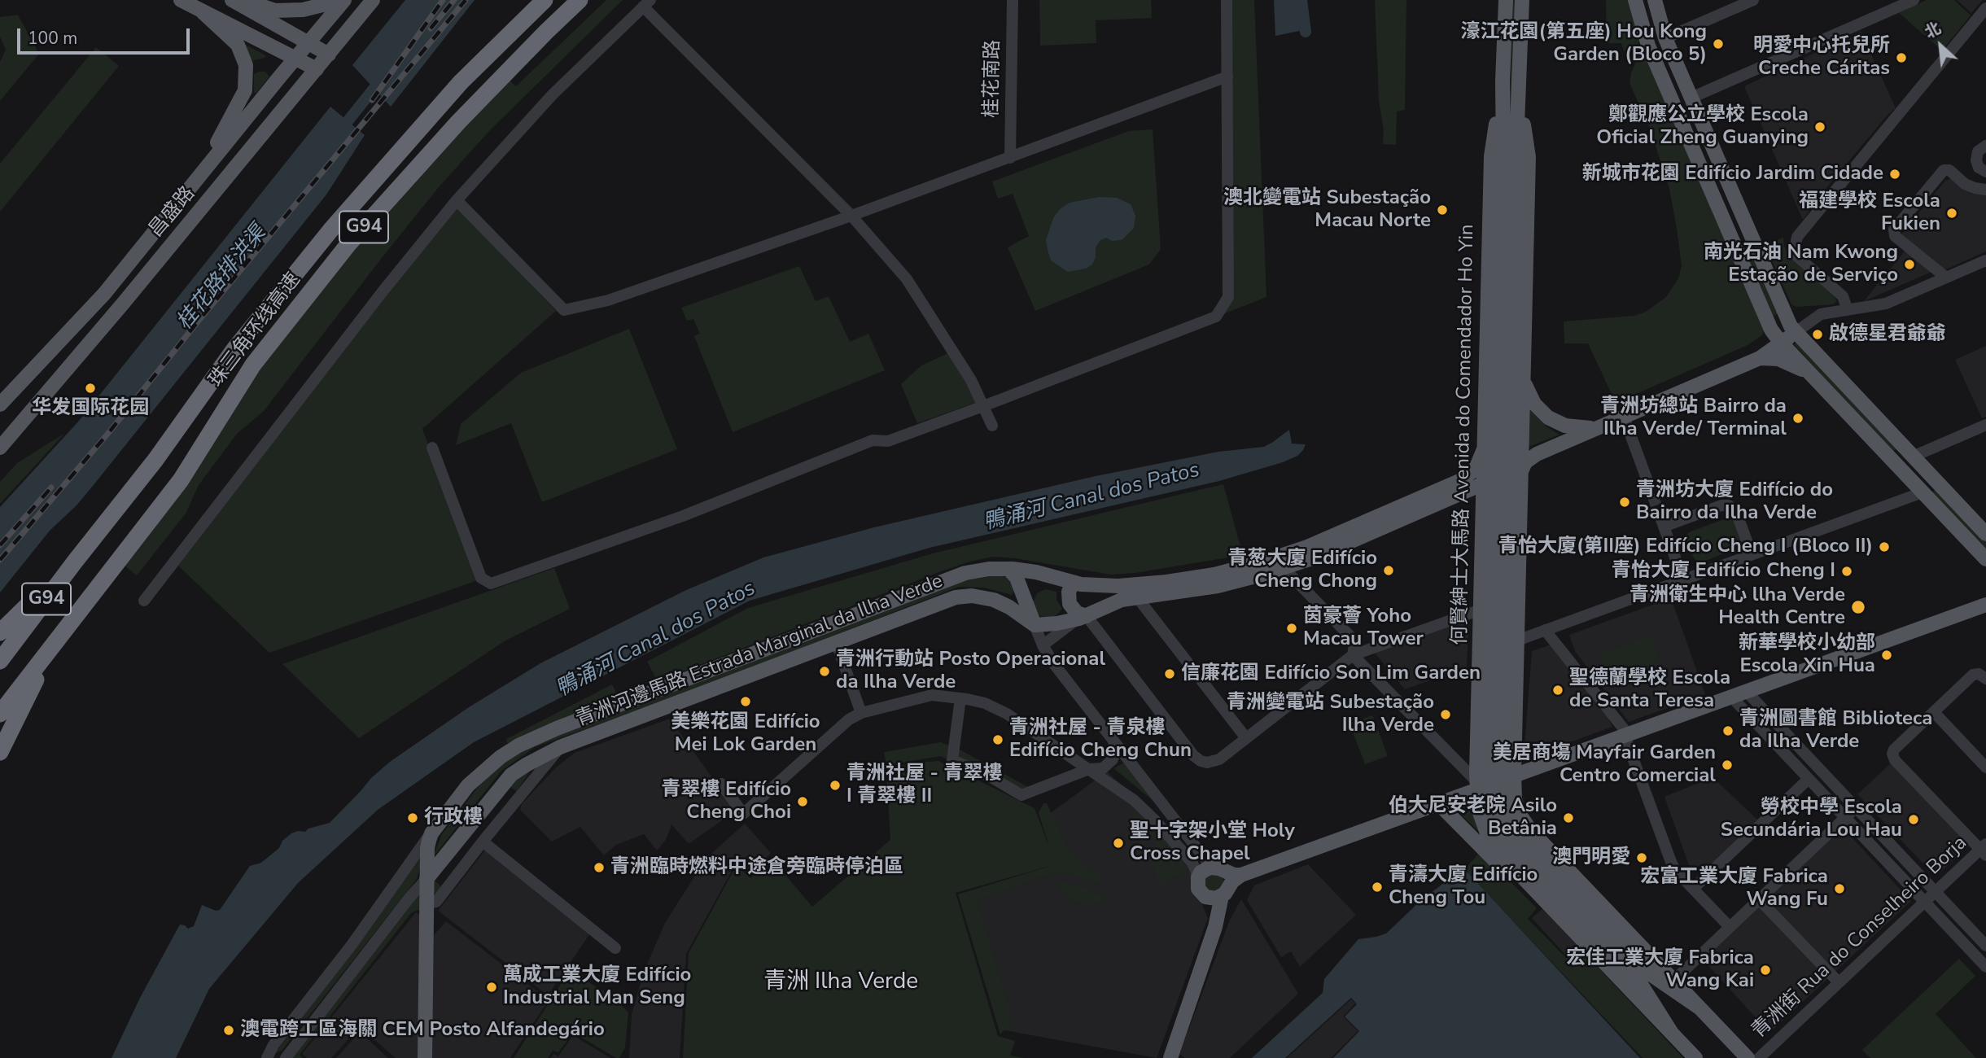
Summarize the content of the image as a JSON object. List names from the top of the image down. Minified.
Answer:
{"streets":{"highway":["G94","珠三角环线高速"],"main road":["昌盛路","何賢紳士大馬路 Avenida do Comendador Ho Yin","青洲河邊馬路 Estrada Marginal da Ilha Verde"],"street":["桂花南路","青洲街 Rua do Conselheiro Borja"]},"crossings":[["何賢紳士大馬路 Avenida do Comendador Ho Yin","青洲河邊馬路 Estrada Marginal da Ilha Verde"]],"districts":["青洲 Ilha Verde"],"water":["桂花路排洪渠","鴨涌河 Canal dos Patos"],"places":["濠江花園(第五座) Hou Kong Garden (Bloco 5)","明愛中心托兒所 Creche Cáritas","鄭觀應公立學校 Escola Oficial Zheng Guanying","新城市花園 Edifício Jardim Cidade","澳北變電站 Subestação Macau Norte","福建學校 Escola Fukien","南光石油 Nam Kwong Estação de Serviço","啟德星君爺爺","华发国际花园","青洲坊總站 Bairro da Ilha Verde/ Terminal","青洲坊大廈 Edifício do Bairro da Ilha Verde","青怡大廈(第II座) Edifício Cheng I (Bloco II)","青葱大廈 Edifício Cheng Chong","青怡大廈 Edifício Cheng I","青洲衛生中心 llha Verde Health Centre","茵豪薈 Yoho Macau Tower","新華學校小幼部 Escola Xin Hua","青洲行動站 Posto Operacional da Ilha Verde","信廉花園 Edifício Son Lim Garden","聖德蘭學校 Escola de Santa Teresa","美樂花園 Edifício Mei Lok Garden","青洲變電站 Subestação Ilha Verde","青洲圖書館 Biblioteca da Ilha Verde","青洲社屋 - 青泉樓 Edifício Cheng Chun","美居商塲 Mayfair Garden Centro Comercial","青洲社屋 - 青翠樓 I 青翠樓 II","青翠樓 Edifício Cheng Choi","行政樓","伯大尼安老院 Asilo Betânia","勞校中學 Escola Secundária Lou Hau","聖十字架小堂 Holy Cross Chapel","澳門明愛","青洲臨時燃料中途倉旁臨時停泊區","青濤大廈 Edifício Cheng Tou","宏富工業大廈 Fabrica Wang Fu","宏佳工業大廈 Fabrica Wang Kai","萬成工業大廈 Edifício Industrial Man Seng","澳電跨工區海關 CEM Posto Alfandegário"],"scale_bar":"100 m","north":"top left"}
